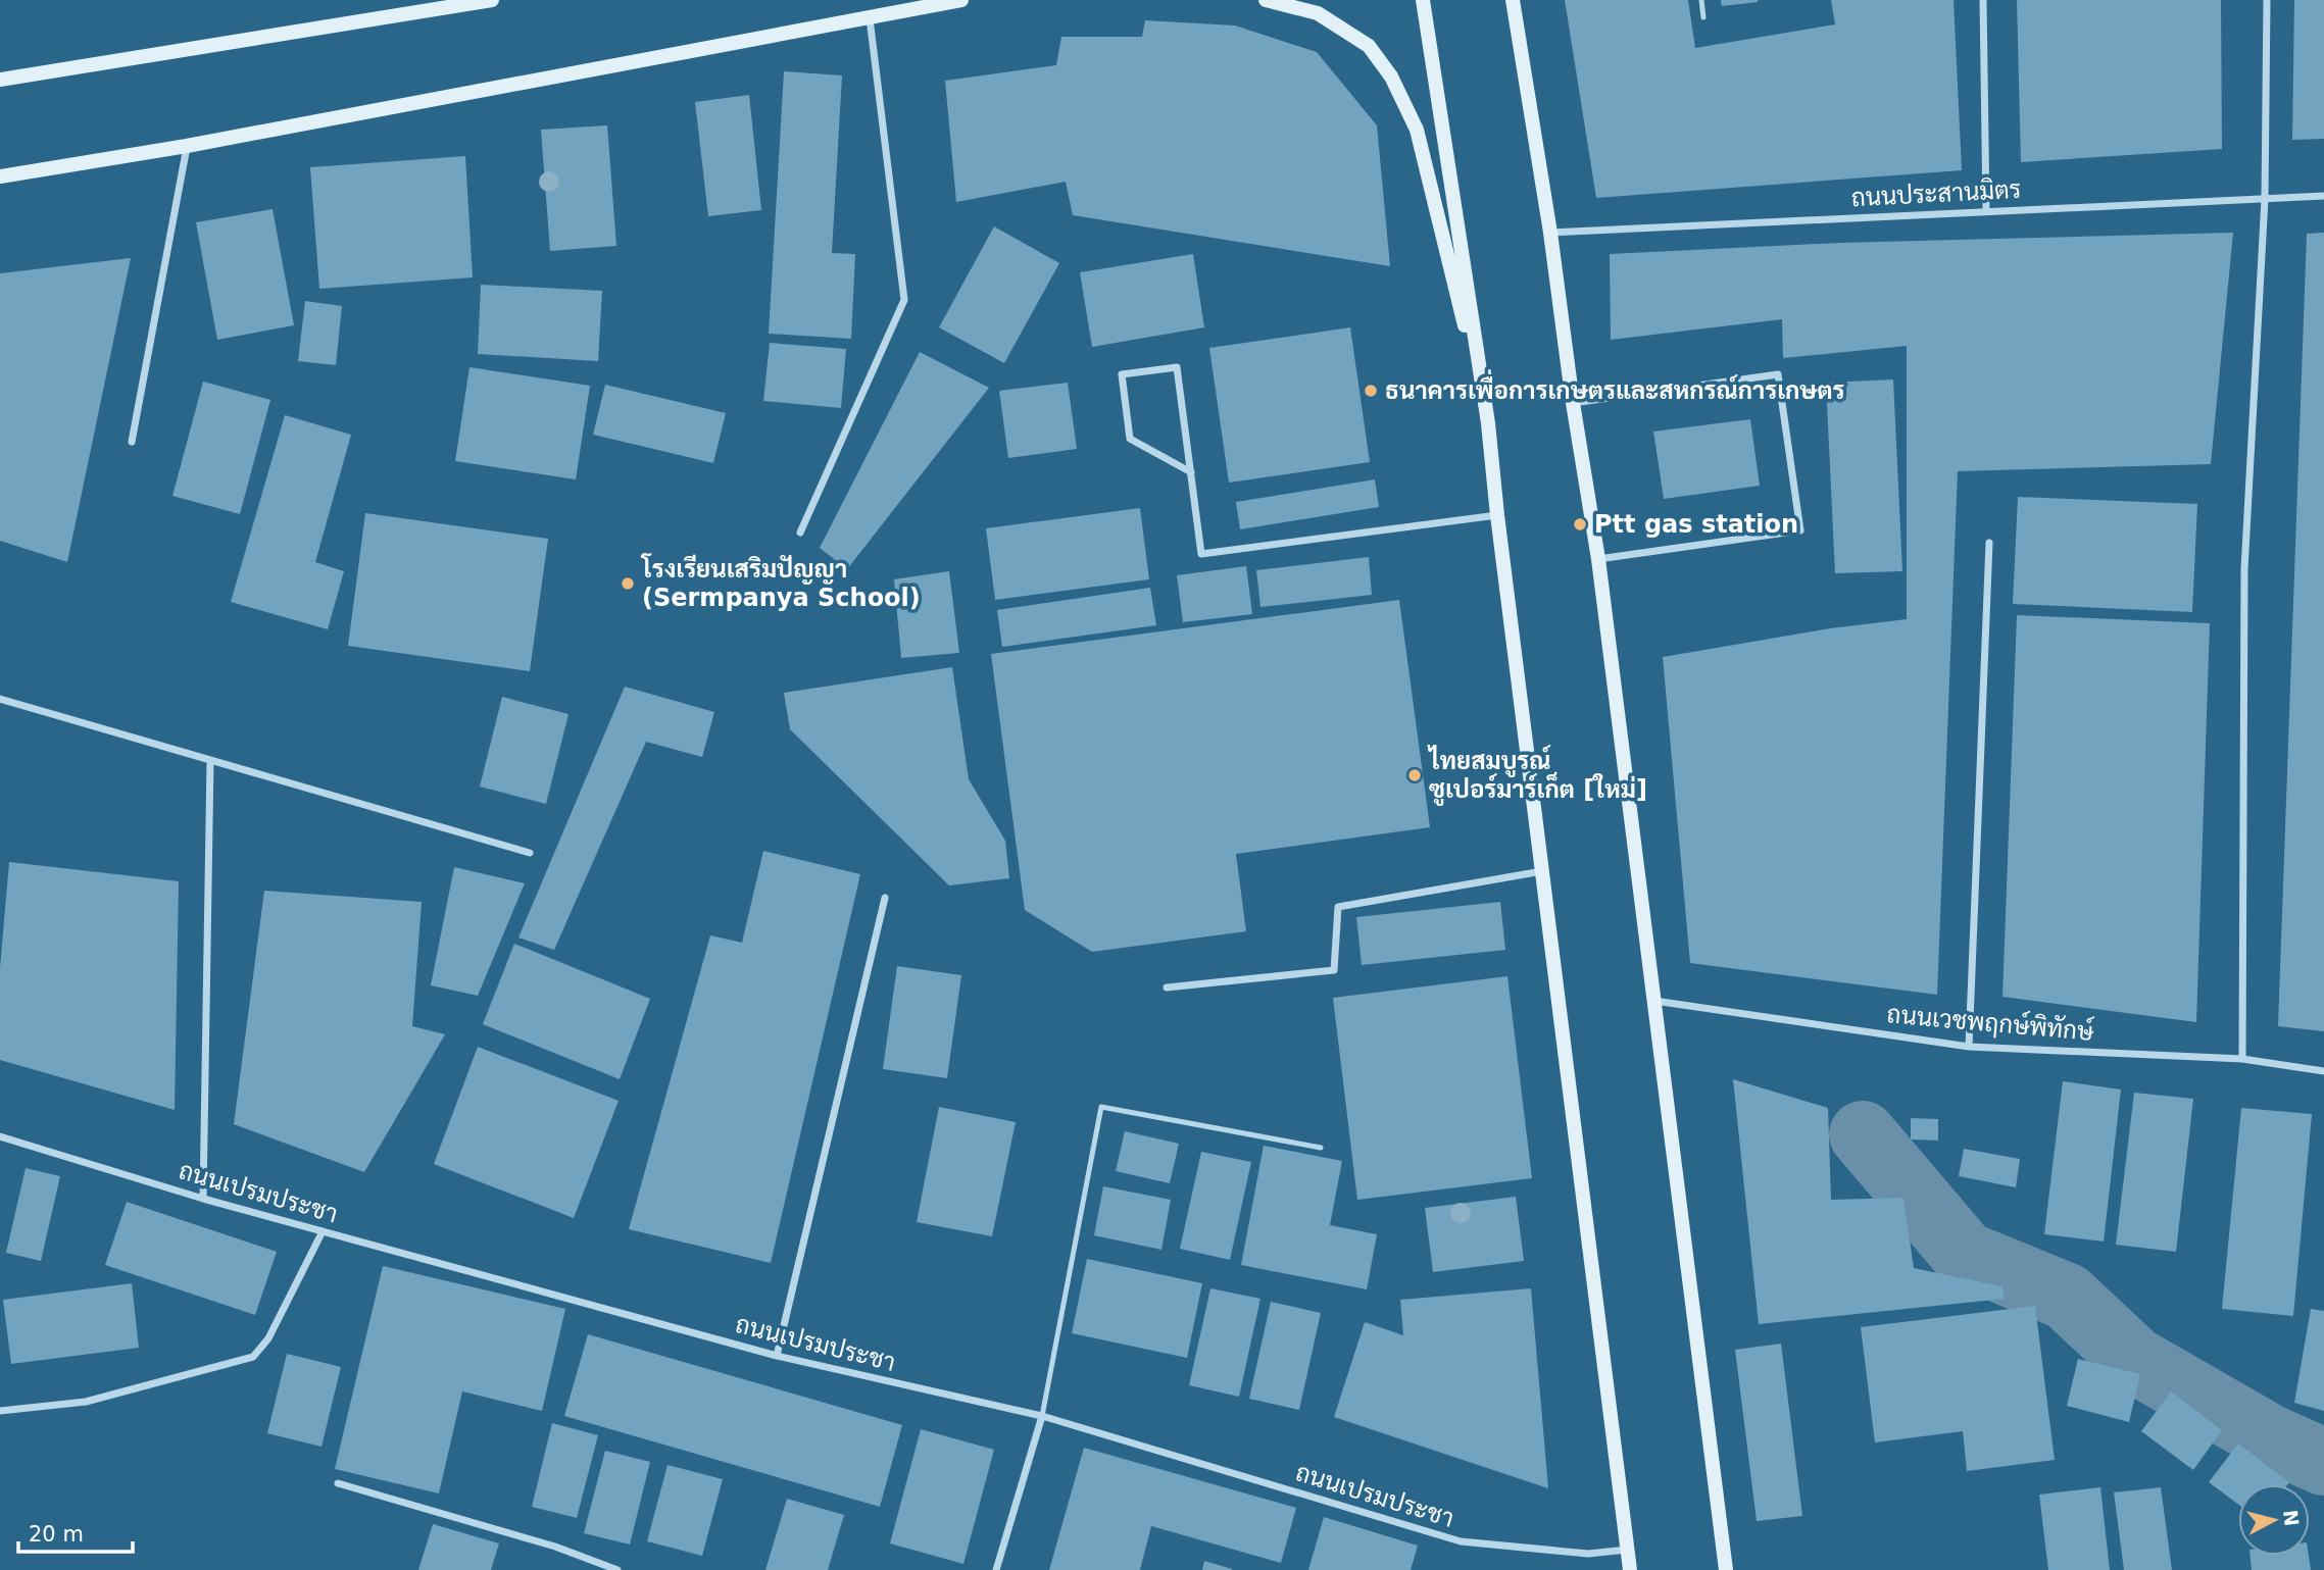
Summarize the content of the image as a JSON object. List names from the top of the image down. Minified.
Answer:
{"streets":{"street":["ถนนประสานมิตร","ถนนเวชพฤกษ์พิทักษ์","ถนนเปรมประชา"]},"places":["ธนาคารเพื่อการเกษตรและสหกรณ์การเกษตร","Ptt gas station","โรงเรียนเสริมปัญญา (Sermpanya School)","ไทยสมบูรณ์ ซูเปอร์มาร์เก็ต [ใหม่]"],"scale_bar":"20 m","north":"right"}
